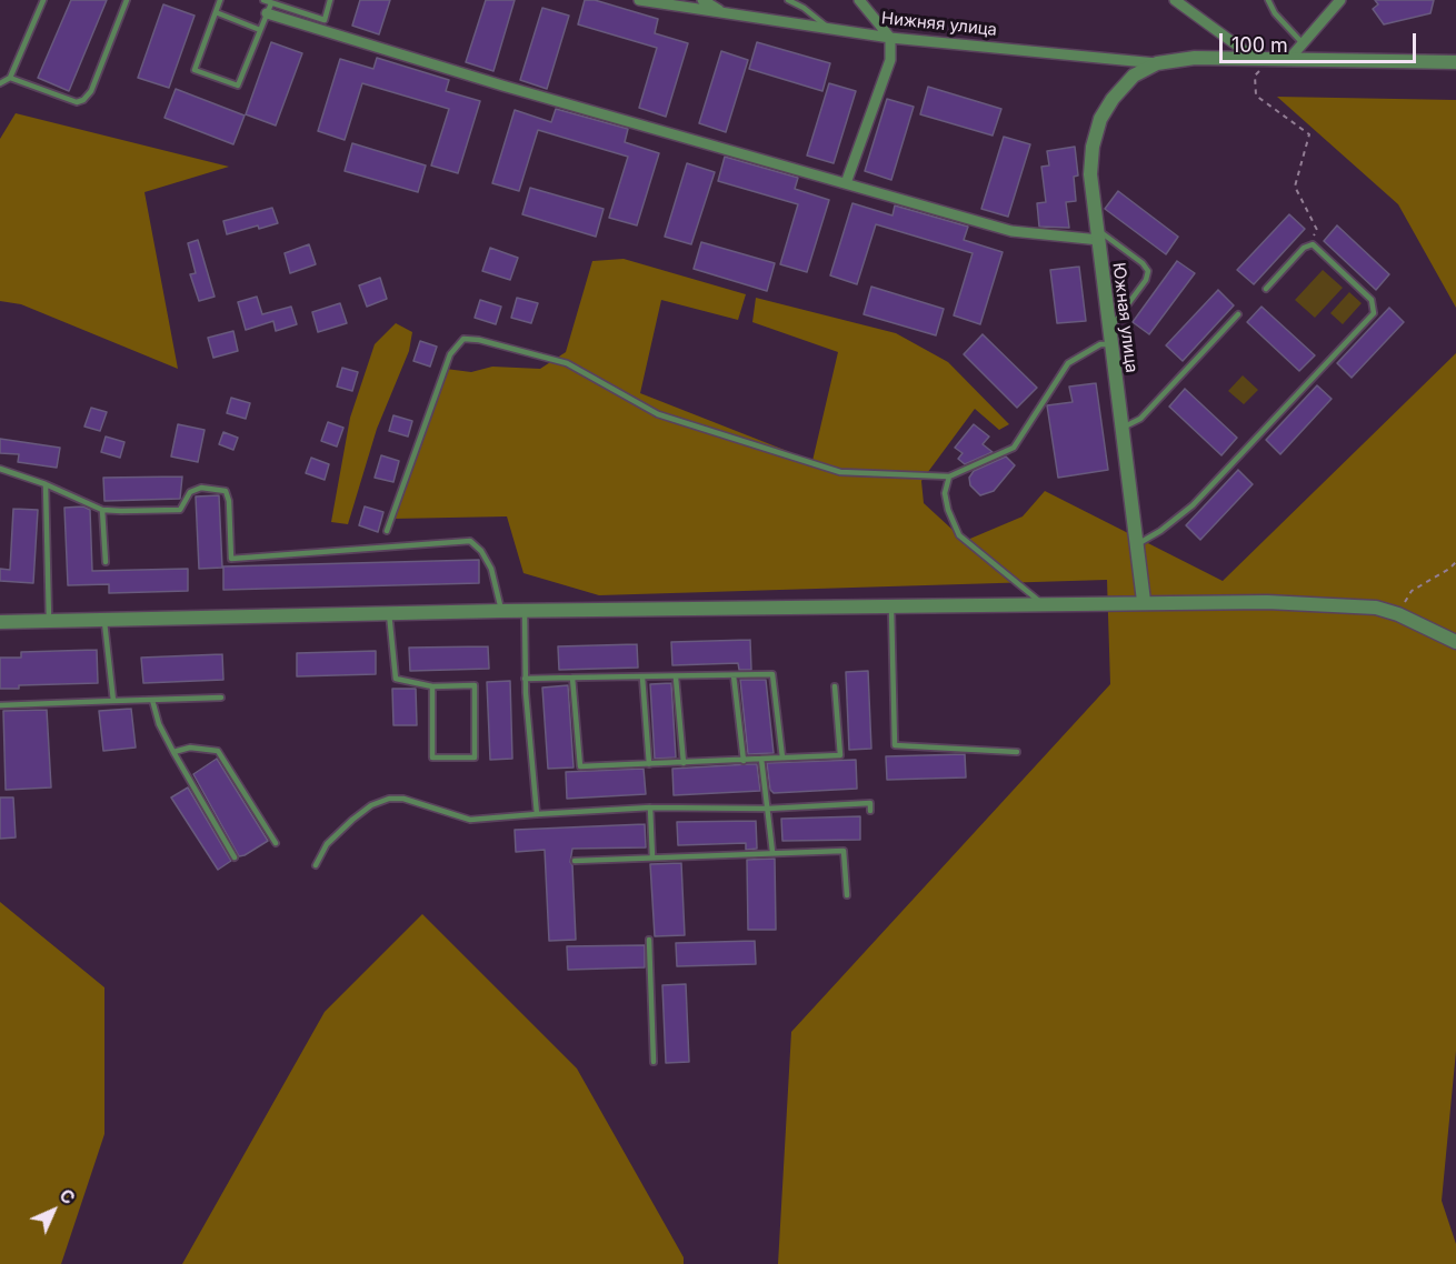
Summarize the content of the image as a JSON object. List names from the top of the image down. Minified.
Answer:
{"streets":{"street":["Нижняя улица","Южная улица"]},"crossings":[["Нижняя улица","Южная улица"]],"scale_bar":"100 m","north":"top right"}
